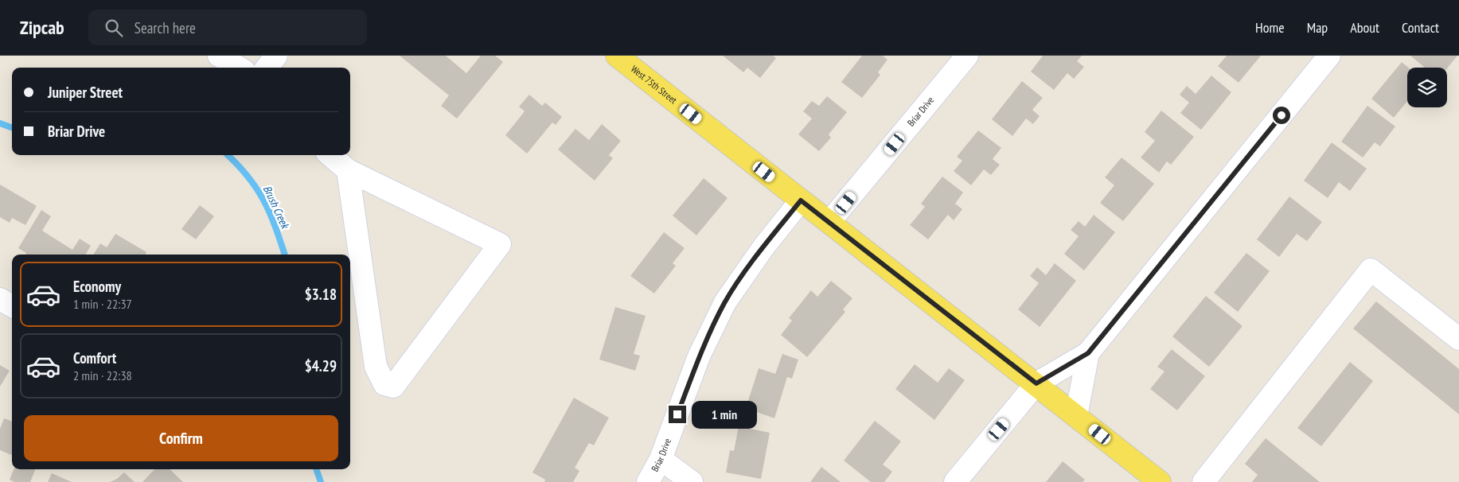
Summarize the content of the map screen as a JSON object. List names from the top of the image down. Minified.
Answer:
{"streets":{"main road":["West 75th Street"],"street":["Briar Drive"]},"crossings":[["West 75th Street","Briar Drive"]],"water":["Brush Creek"],"page":{"header":"Zipcab","search":"Search here","nav":["Home","Map","About","Contact"],"banner":["Juniper Street","Briar Drive"],"list":[{"name":"Economy","note":"1 min · 22:37","value":"$3.18"},{"name":"Comfort","note":"2 min · 22:38","value":"$4.29"}],"bubble":"1 min","buttons":"Confirm"}}
